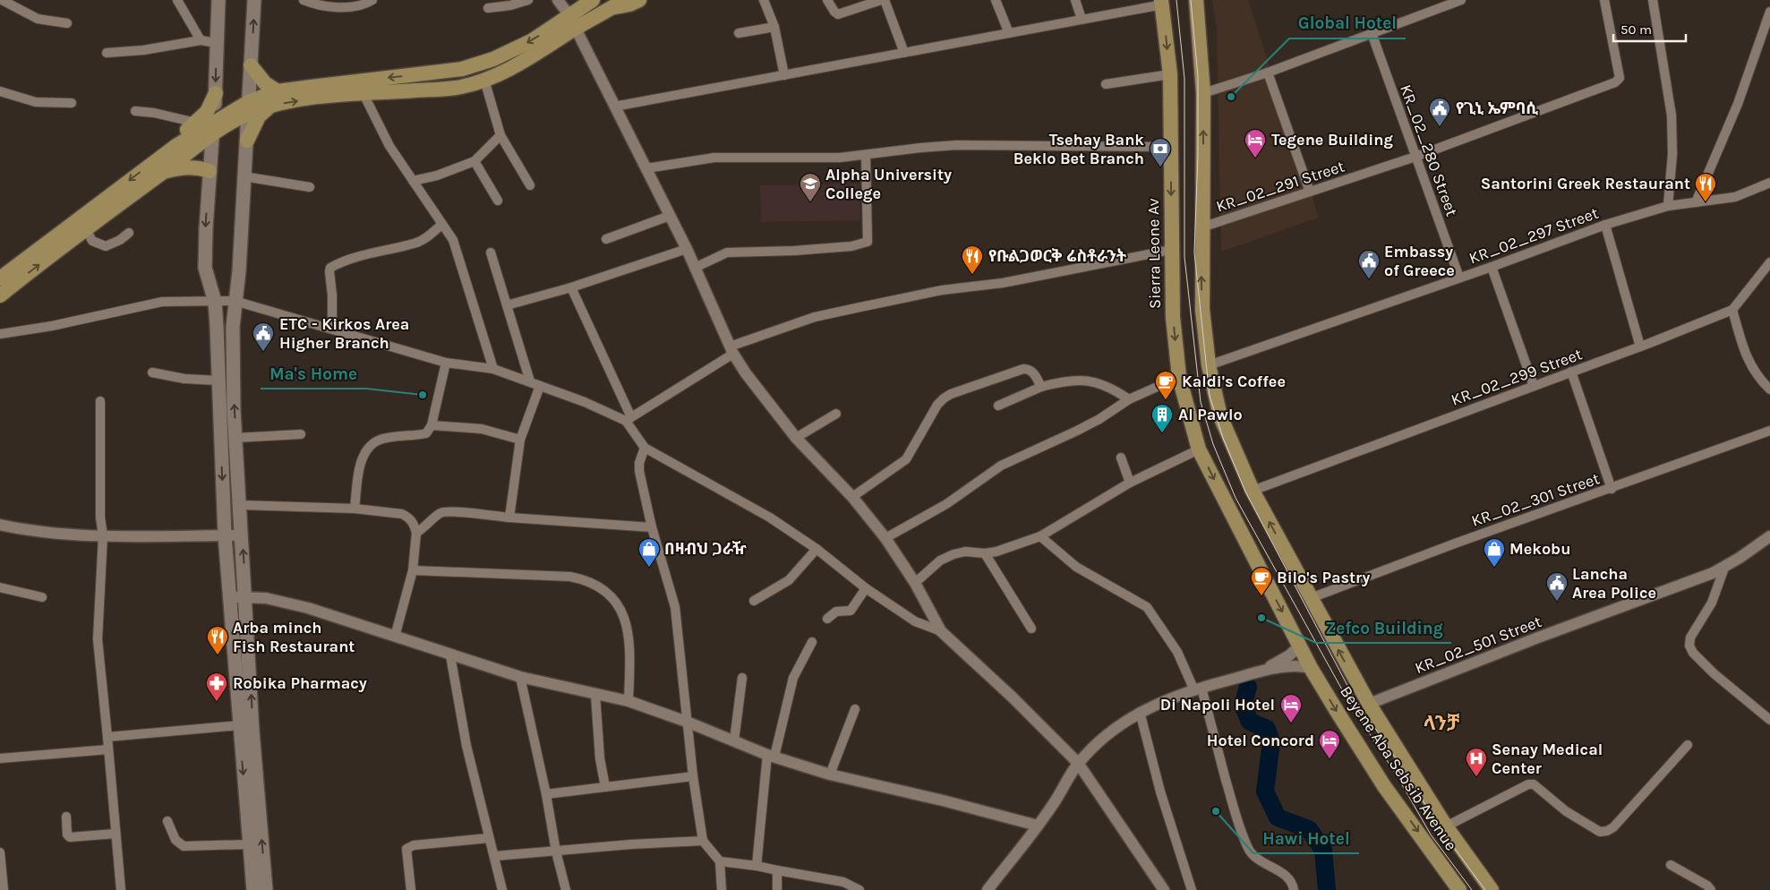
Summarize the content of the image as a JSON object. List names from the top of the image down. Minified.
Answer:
{"streets":{"main road":["Sierra Leone Av","Beyene Aba Sebsib Avenue"],"street":["KR_02_280 Street","KR_02_291 Street","KR_02_297 Street","KR_02_299 Street","KR_02_301 Street","KR_02_501 Street"]},"crossings":[["KR_02_280 Street","KR_02_291 Street"],["KR_02_280 Street","KR_02_297 Street"],["Sierra Leone Av","Beyene Aba Sebsib Avenue"],["KR_02_299 Street","Beyene Aba Sebsib Avenue"],["KR_02_301 Street","Beyene Aba Sebsib Avenue"],["KR_02_501 Street","Beyene Aba Sebsib Avenue"]],"districts":["ላንቻ"],"places":{"other":["Global Hotel","Ma's Home","Zefco Building","Hawi Hotel"],"public building":["የጊኒ ኤምባሲ","Embassy of Greece","ETC - Kirkos Area Higher Branch","Lancha Area Police"],"hotel":["Tegene Building","Di Napoli Hotel","Hotel Concord"],"bank":["Tsehay Bank Beklo Bet Branch"],"school or university":["Alpha University College"],"restaurant":["Santorini Greek Restaurant","የቡልጋወርቅ ሬስቶራንት","Arba minch Fish Restaurant"],"cafe":["Kaldi's Coffee","Bilo's Pastry"],"building":["Al Pawlo"],"shop":["በዛብህ ጋራዥ","Mekobu"],"pharmacy":["Robika Pharmacy"],"hospital":["Senay Medical Center"]},"scale_bar":"50 m"}
